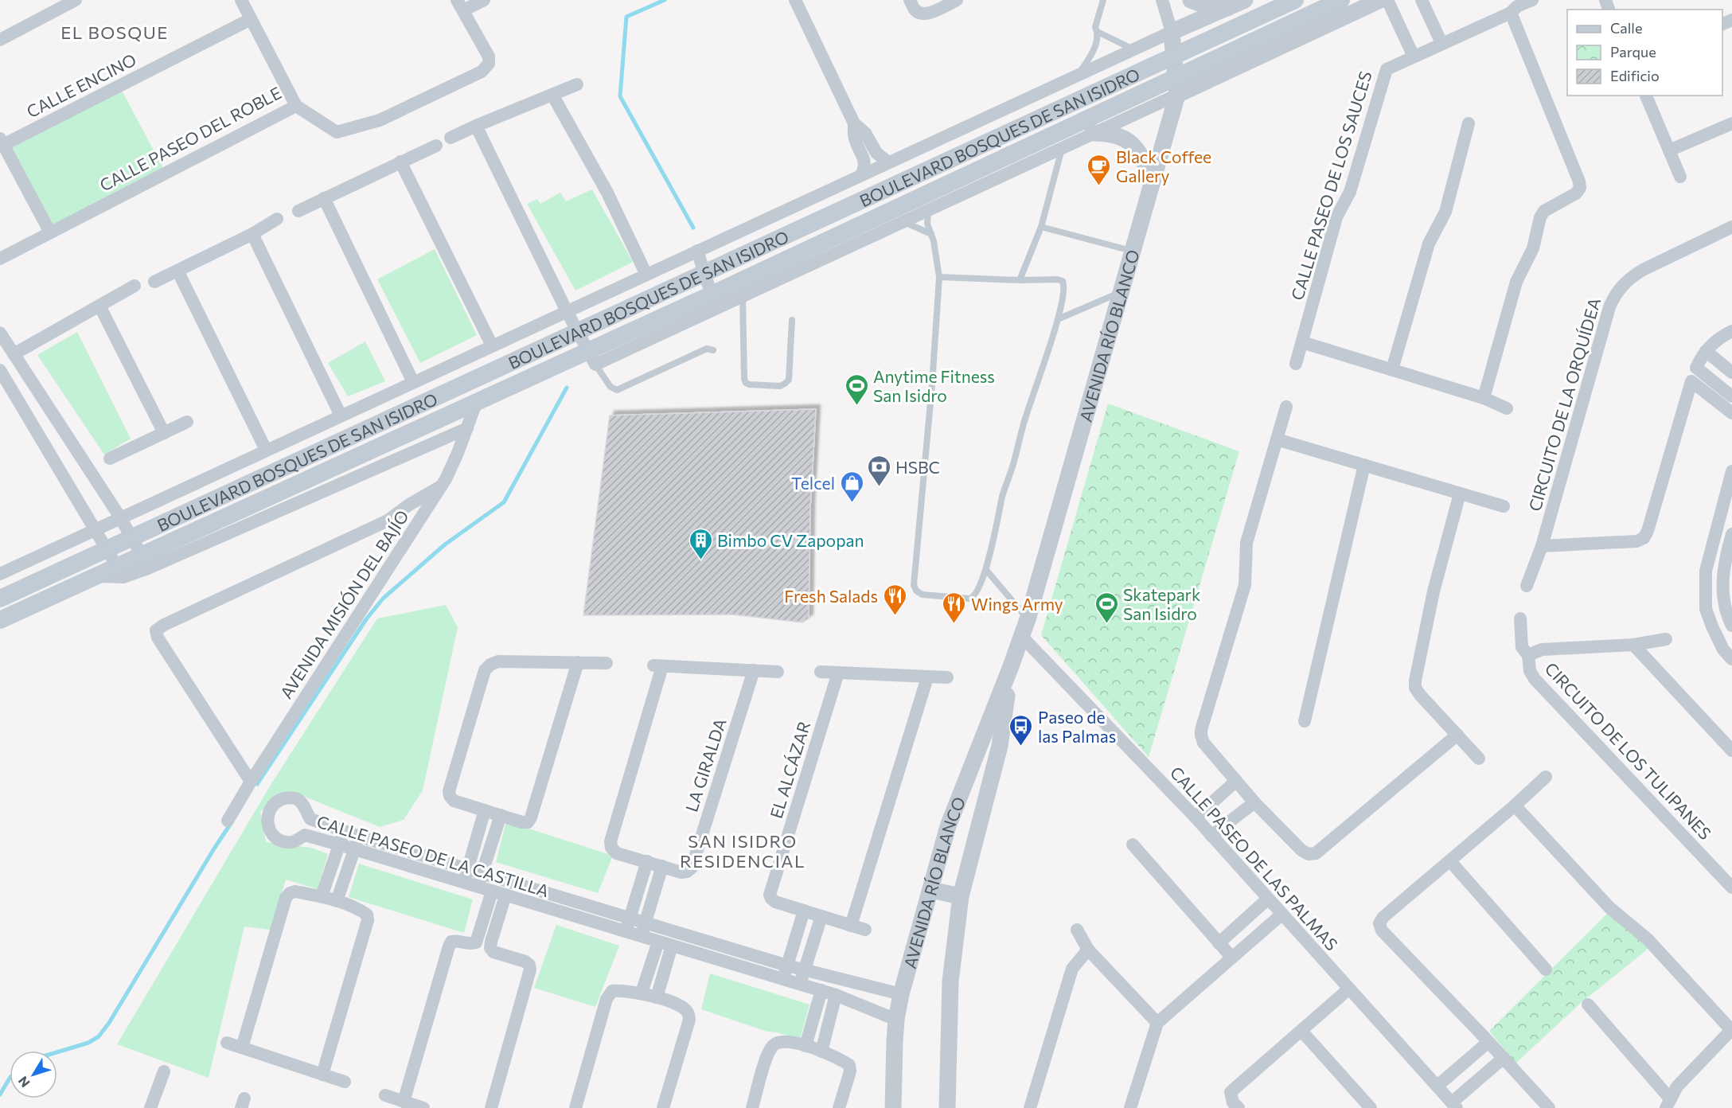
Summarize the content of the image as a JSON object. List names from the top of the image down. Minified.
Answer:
{"streets":{"main road":["BOULEVARD BOSQUES DE SAN ISIDRO"],"street":["CALLE ENCINO","CALLE PASEO DEL ROBLE","CALLE PASEO DE LOS SAUCES","AVENIDA RÍO BLANCO","CIRCUITO DE LA ORQUÍDEA","AVENIDA MISIÓN DEL BAJÍO","CIRCUITO DE LOS TULIPANES","LA GIRALDA","EL ALCÁZAR","CALLE PASEO DE LA CASTILLA","CALLE PASEO DE LAS PALMAS"]},"crossings":[["CALLE ENCINO","CALLE PASEO DEL ROBLE"],["BOULEVARD BOSQUES DE SAN ISIDRO","AVENIDA RÍO BLANCO"],["BOULEVARD BOSQUES DE SAN ISIDRO","AVENIDA MISIÓN DEL BAJÍO"],["AVENIDA RÍO BLANCO","CALLE PASEO DE LA CASTILLA"],["AVENIDA RÍO BLANCO","CALLE PASEO DE LAS PALMAS"]],"districts":["EL BOSQUE","SAN ISIDRO RESIDENCIAL"],"places":{"cafe":["Black Coffee Gallery"],"sports":["Anytime Fitness San Isidro","Skatepark San Isidro"],"bank":["HSBC"],"shop":["Telcel"],"building":["Bimbo CV Zapopan"],"restaurant":["Fresh Salads","Wings Army"],"bus stop":["Paseo de las Palmas"]},"legend":["Calle","Parque","Edificio"],"north":"bottom left"}
